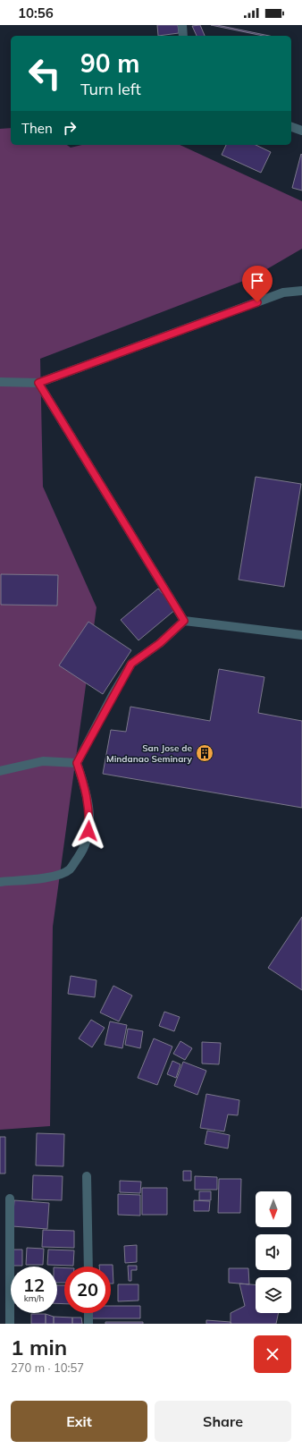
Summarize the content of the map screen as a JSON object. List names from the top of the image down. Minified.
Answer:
{"places":{"building":["San Jose de Mindanao Seminary"]},"north":"bottom","page":{"status":"10:56","turn":["90 m","Turn left"],"then":"Then","speed":"12 km/h","limit":"20","heading":["1 min","270 m · 10:57"],"buttons":["Exit","Share"]}}
